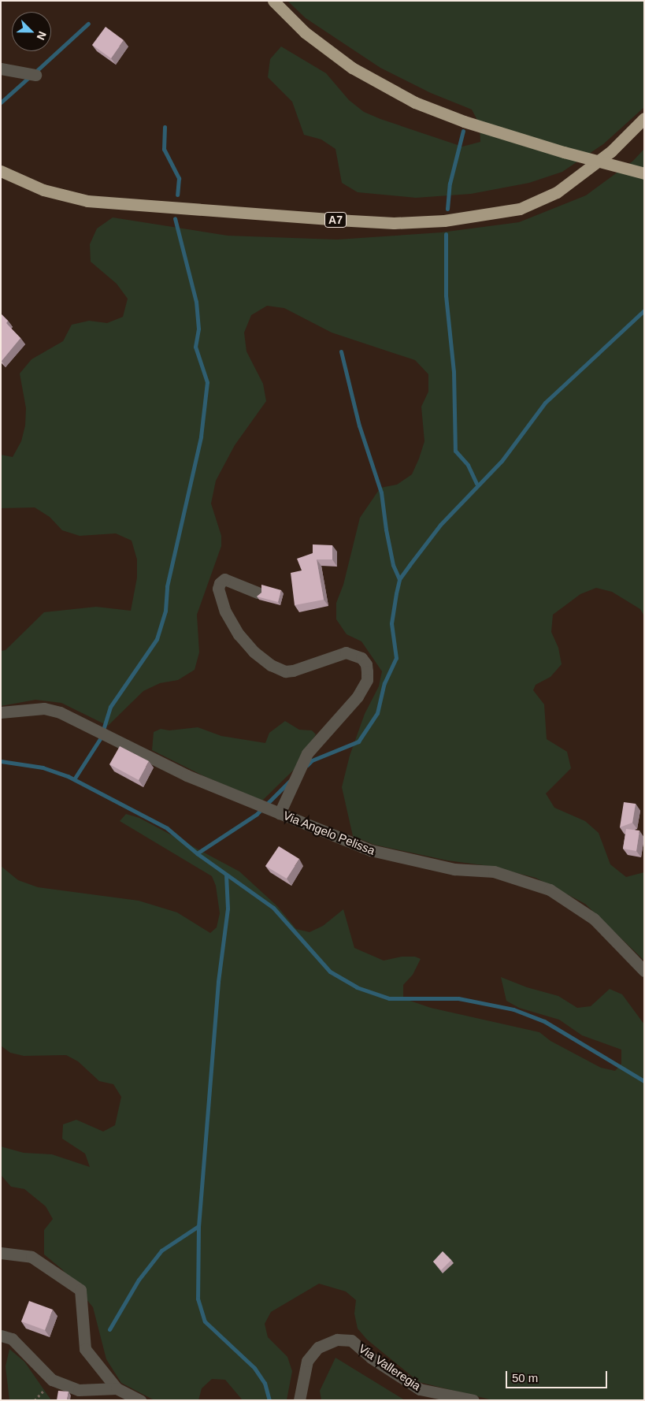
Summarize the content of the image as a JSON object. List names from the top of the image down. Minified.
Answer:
{"streets":{"highway":["A7"],"street":["Via Angelo Pelissa","Via Valleregia"]},"scale_bar":"50 m","north":"bottom right"}
